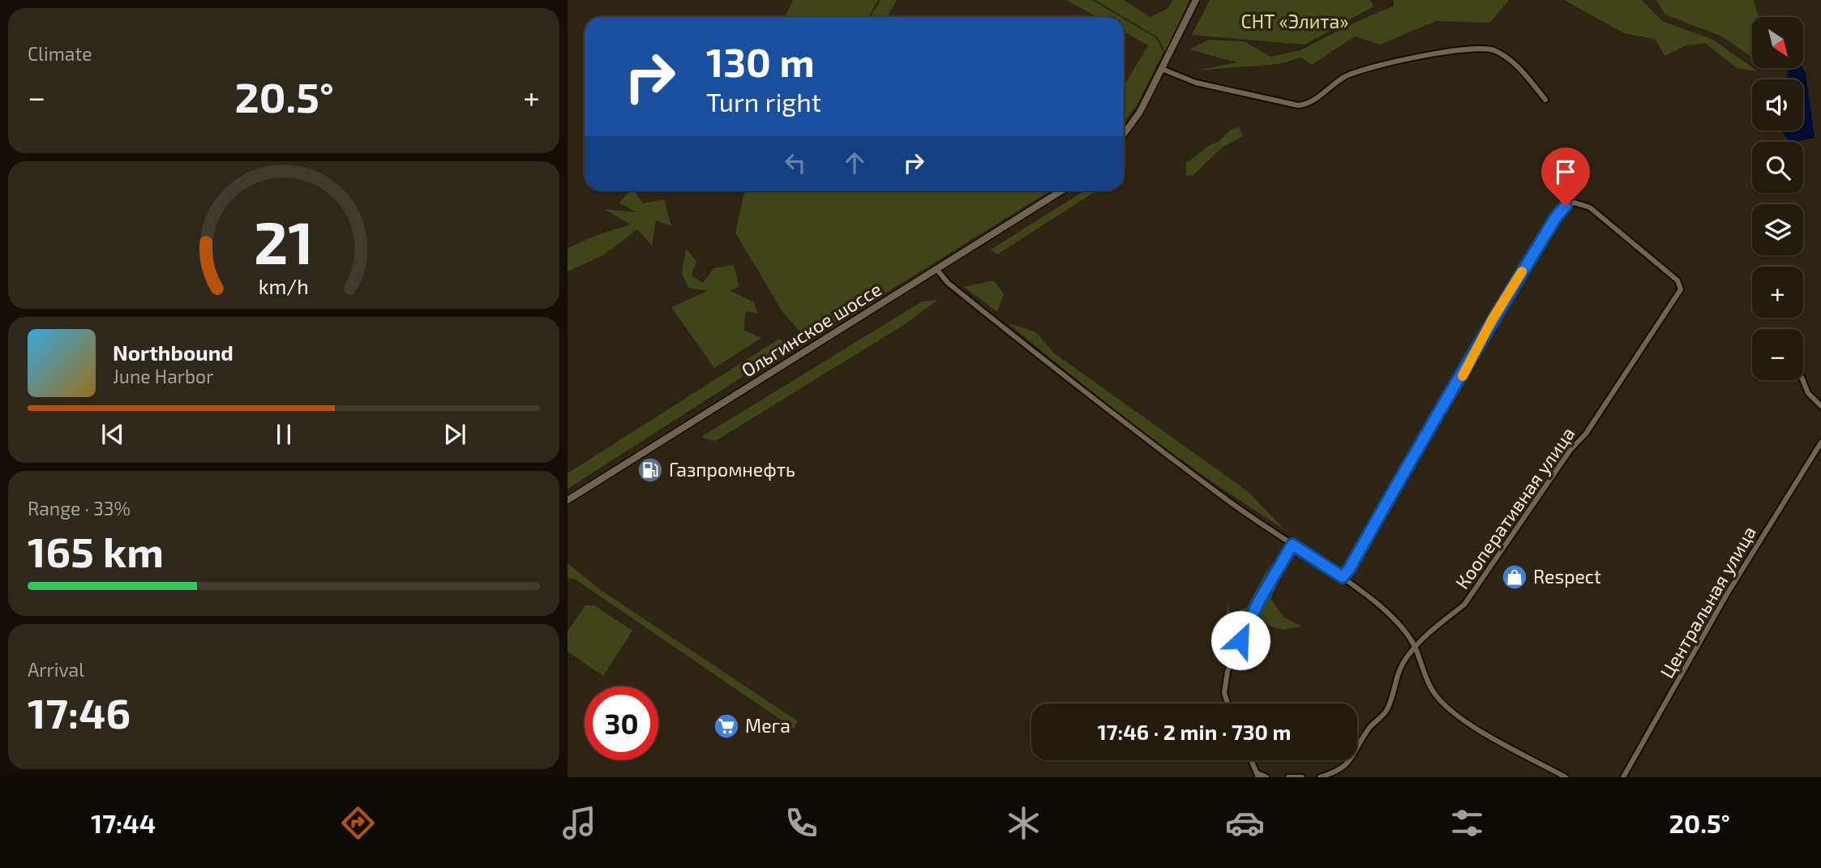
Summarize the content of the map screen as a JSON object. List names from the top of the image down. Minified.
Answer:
{"streets":{"main road":["Ольгинское шоссе"],"street":["Кооперативная улица","Центральная улица"]},"parks":["СНТ «Элита»"],"places":{"fuel station":["Газпромнефть"],"shop":["Respect"],"supermarket":["Мега"]},"north":"bottom right","page":{"tile":["Climate",["Range · 33%","165 km"],["Arrival","17:46"]],"map_buttons":["+","−"],"turn":["130 m","Turn right"],"heat":["−","20.5°","+"],"song":["Northbound","June Harbor"],"limit":"30","trip":"17:46 · 2 min · 730 m","tabs":["17:44","20.5°"],"gauge":["21","km/h"]}}
